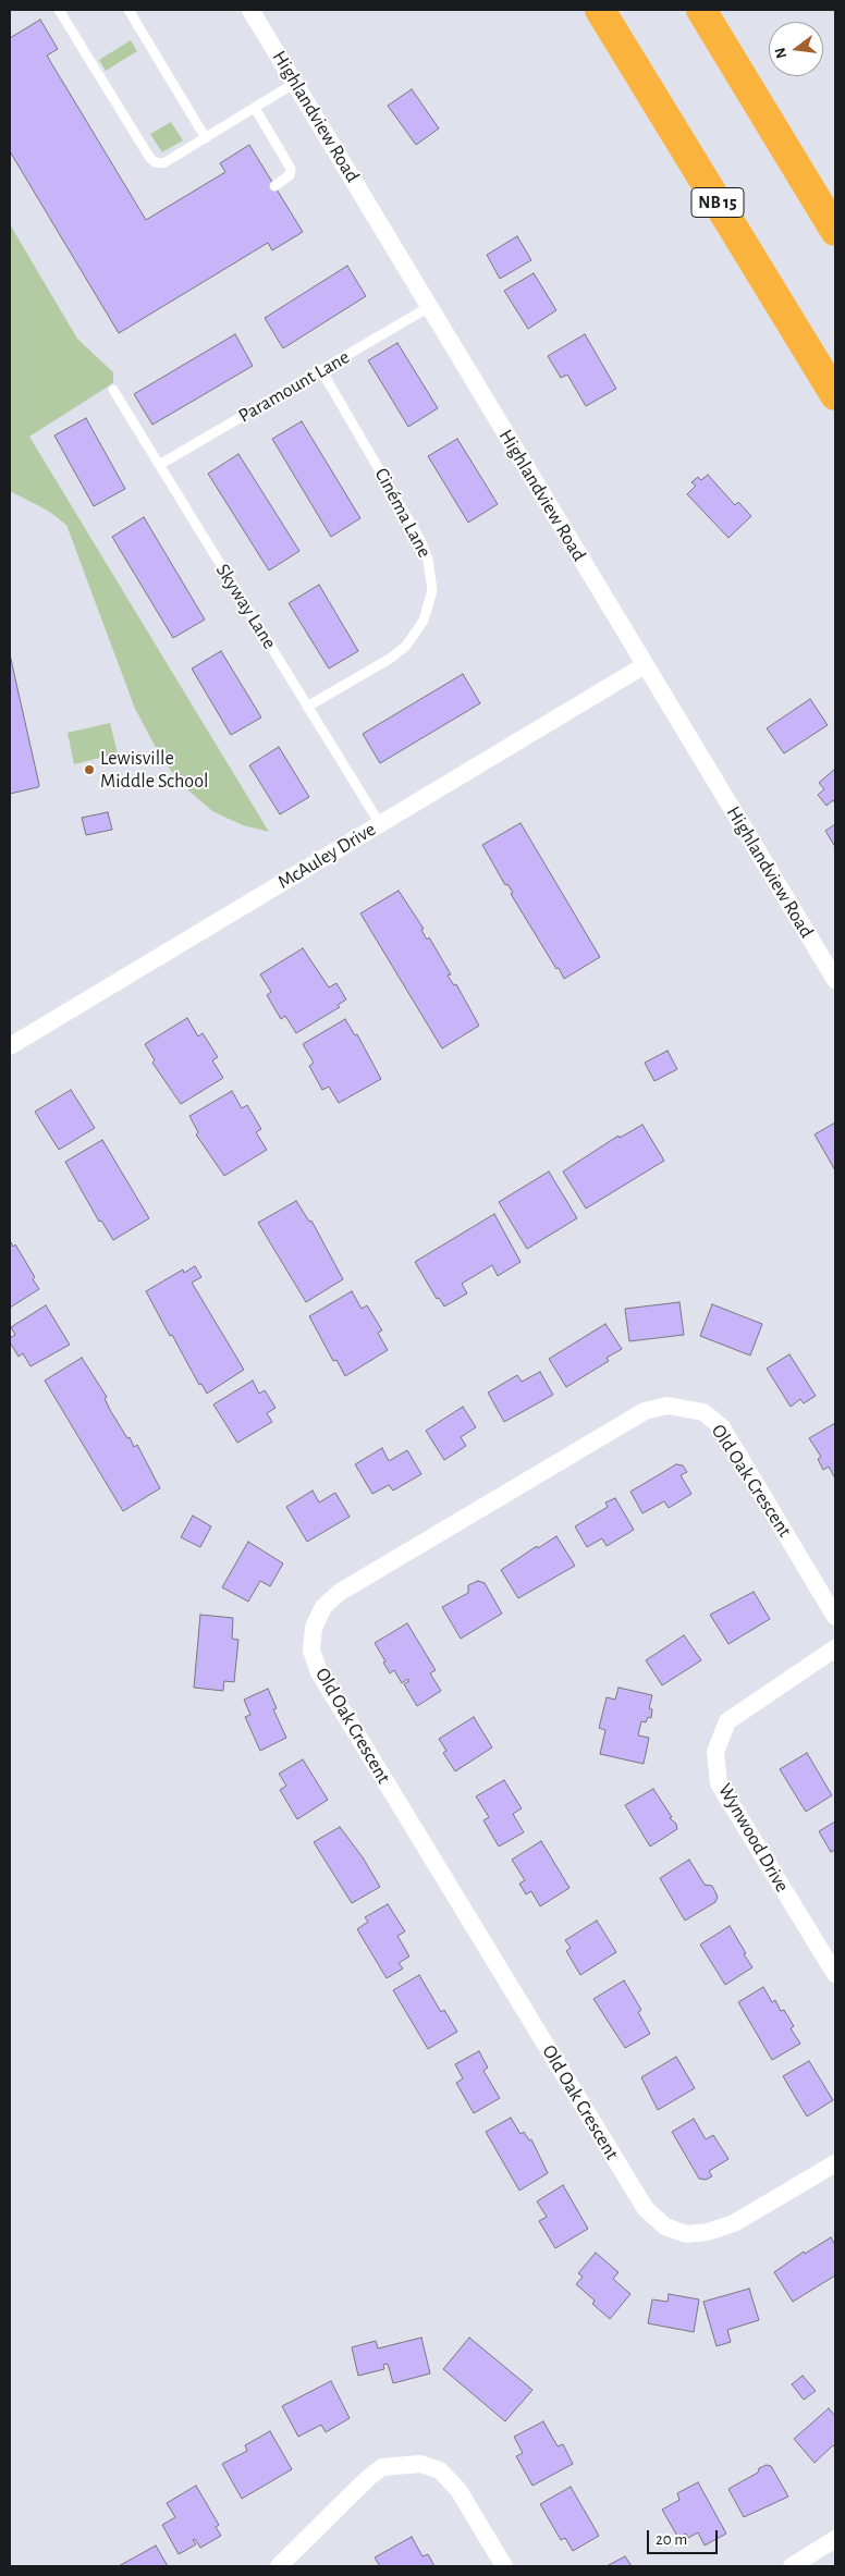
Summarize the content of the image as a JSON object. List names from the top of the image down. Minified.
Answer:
{"streets":{"highway":["NB 15"],"street":["Highlandview Road","McAuley Drive","Old Oak Crescent","Wynwood Drive"],"lane":["Paramount Lane","Cinéma Lane","Skyway Lane"]},"crossings":[["Highlandview Road","Paramount Lane"],["Highlandview Road","McAuley Drive"],["Paramount Lane","Cinéma Lane"],["Paramount Lane","Skyway Lane"],["Cinéma Lane","Skyway Lane"],["Skyway Lane","McAuley Drive"]],"places":["Lewisville Middle School"],"scale_bar":"20 m","north":"left"}
